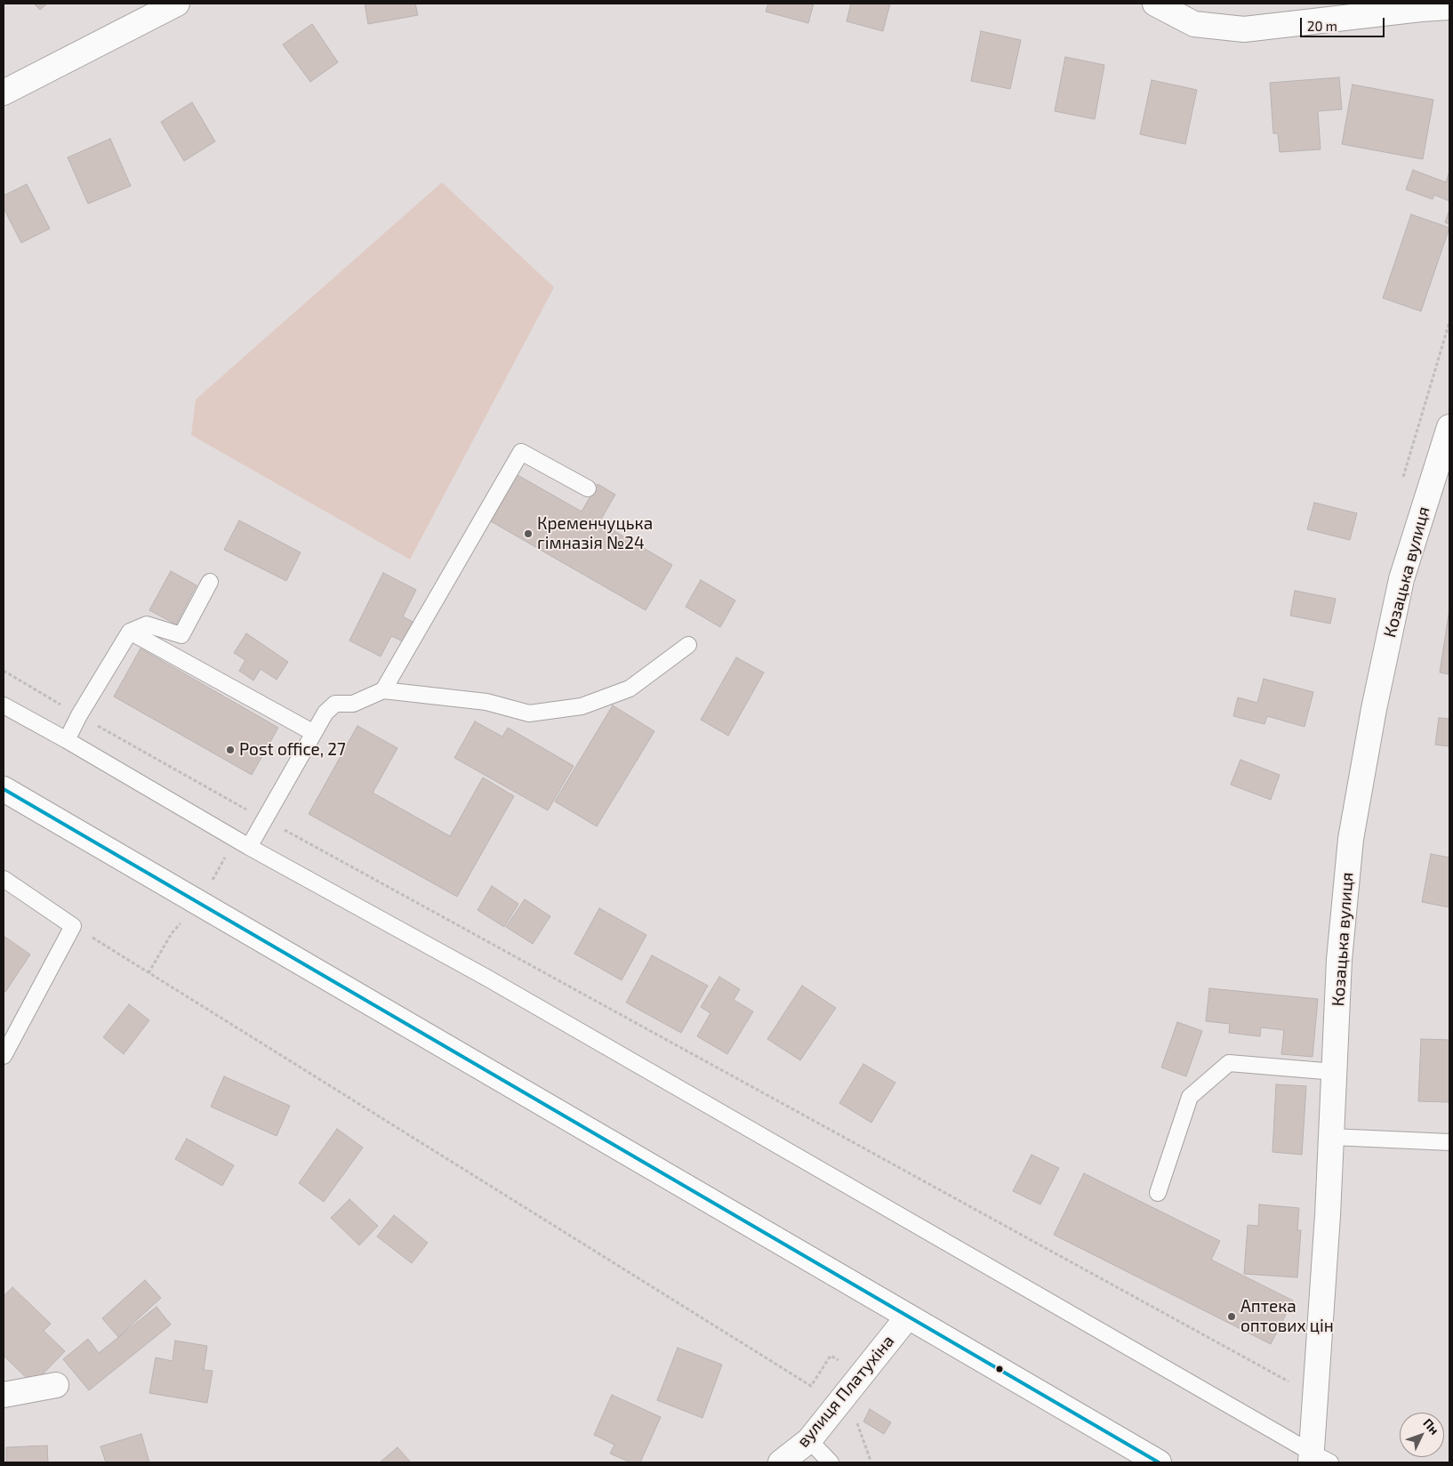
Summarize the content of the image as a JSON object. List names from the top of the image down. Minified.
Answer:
{"streets":{"main road":["Козацька вулиця","вулиця Платухіна"]},"places":["Кременчуцька гімназія №24","Post office, 27","Аптека оптових цін"],"scale_bar":"20 m","north":"top right"}
